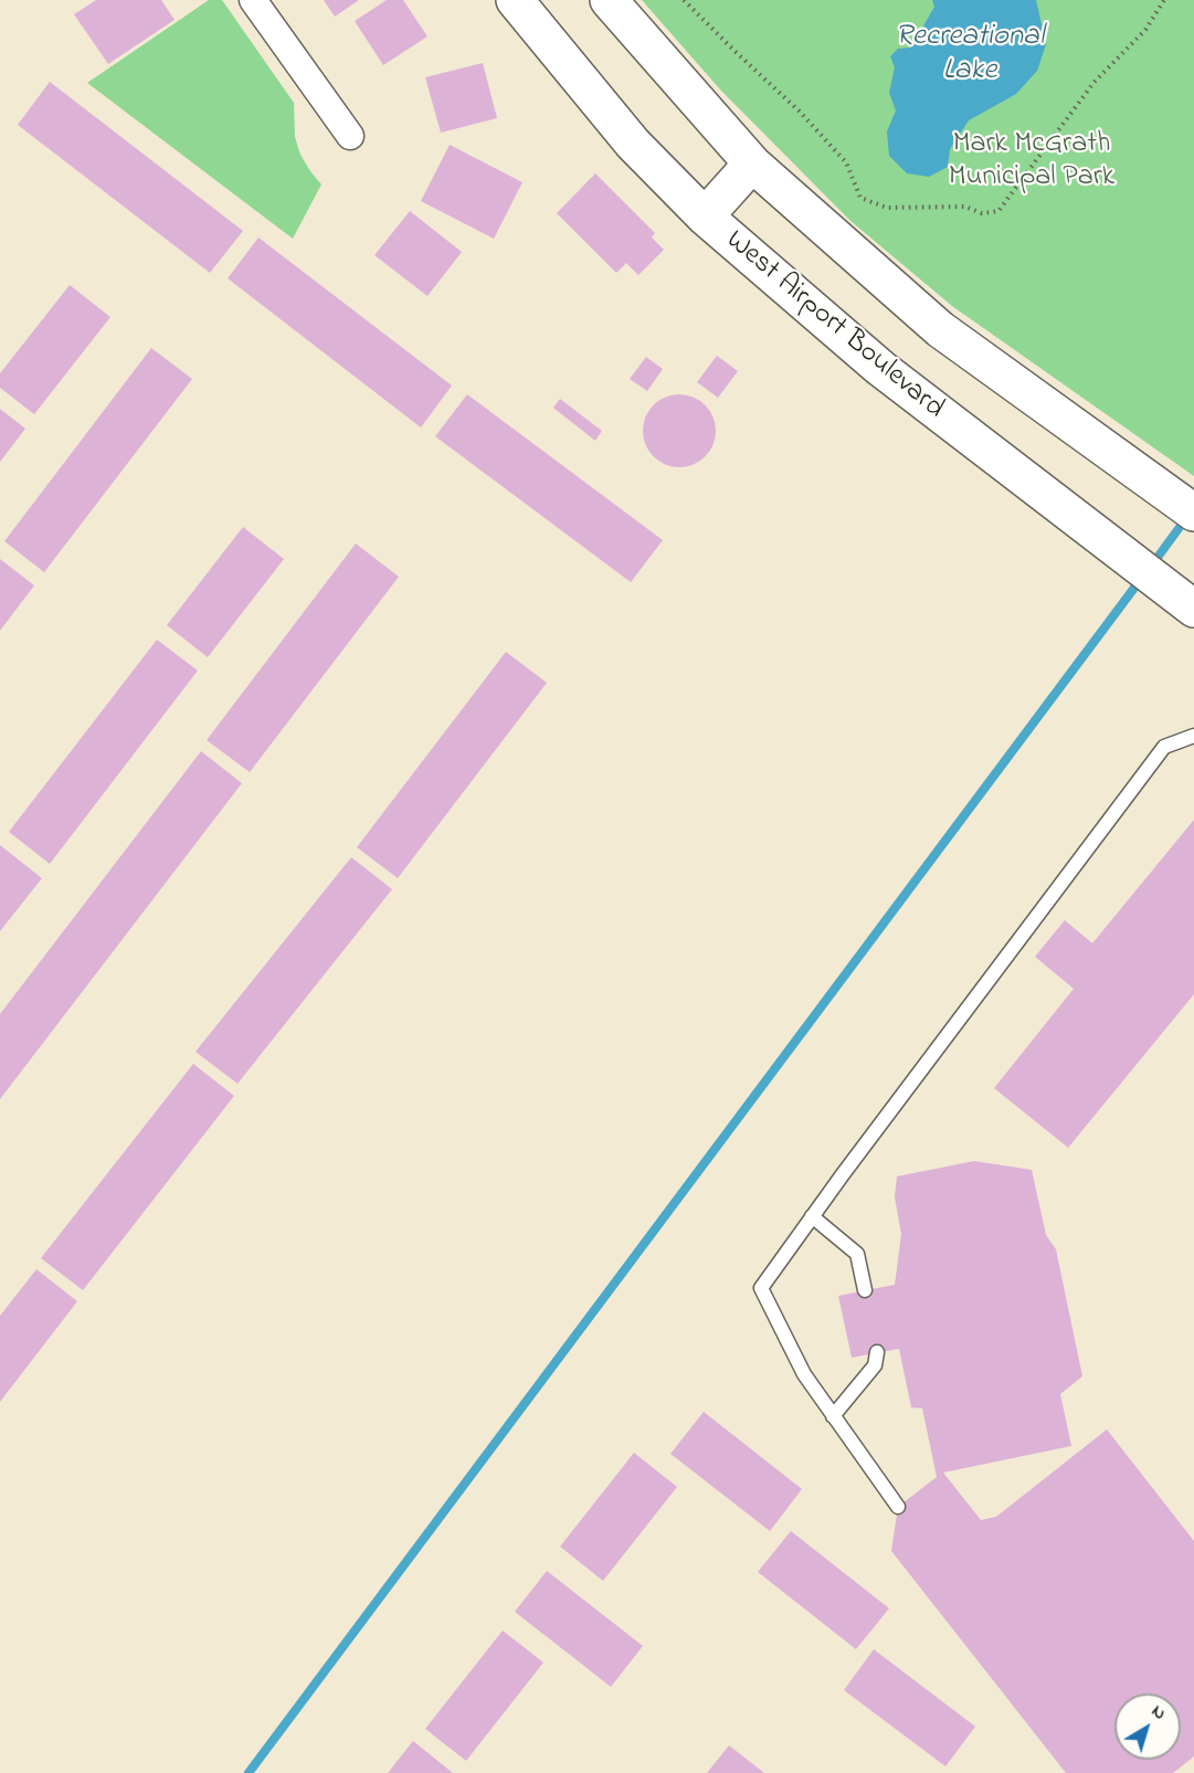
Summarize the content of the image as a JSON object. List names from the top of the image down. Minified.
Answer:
{"streets":{"main road":["West Airport Boulevard"]},"water":["Recreational Lake"],"parks":["Mark McGrath Municipal Park"],"north":"top right"}
